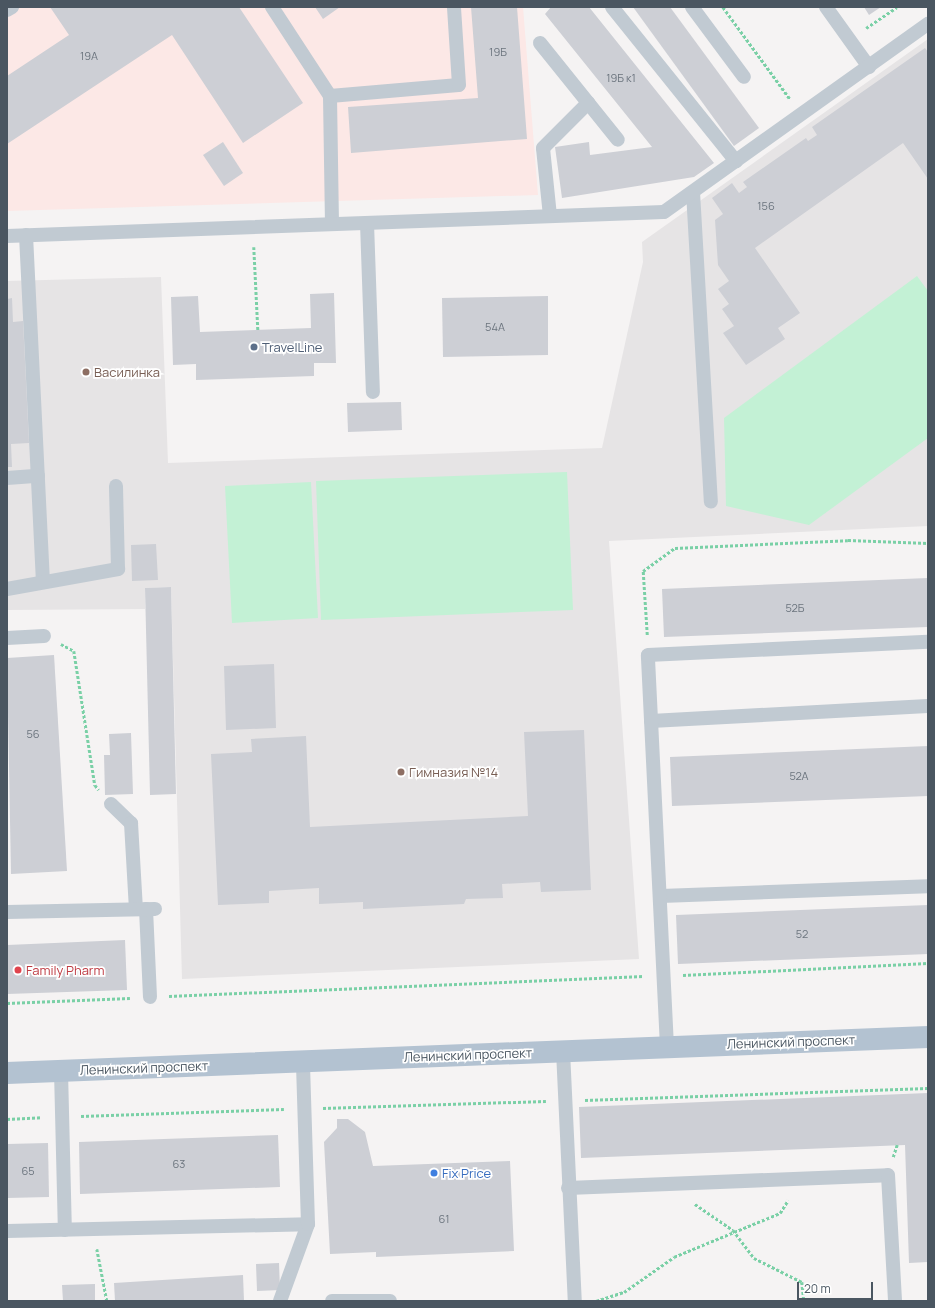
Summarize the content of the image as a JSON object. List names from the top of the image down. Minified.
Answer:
{"streets":{"main road":["Ленинский проспект"]},"places":["TravelLine","Василинка","Гимназия №14","Family Pharm","Fix Price"],"house_numbers":["19Б","19А","19Б к1","156","54А","52Б","56","52А","52","63","65","61"],"scale_bar":"20 m"}
